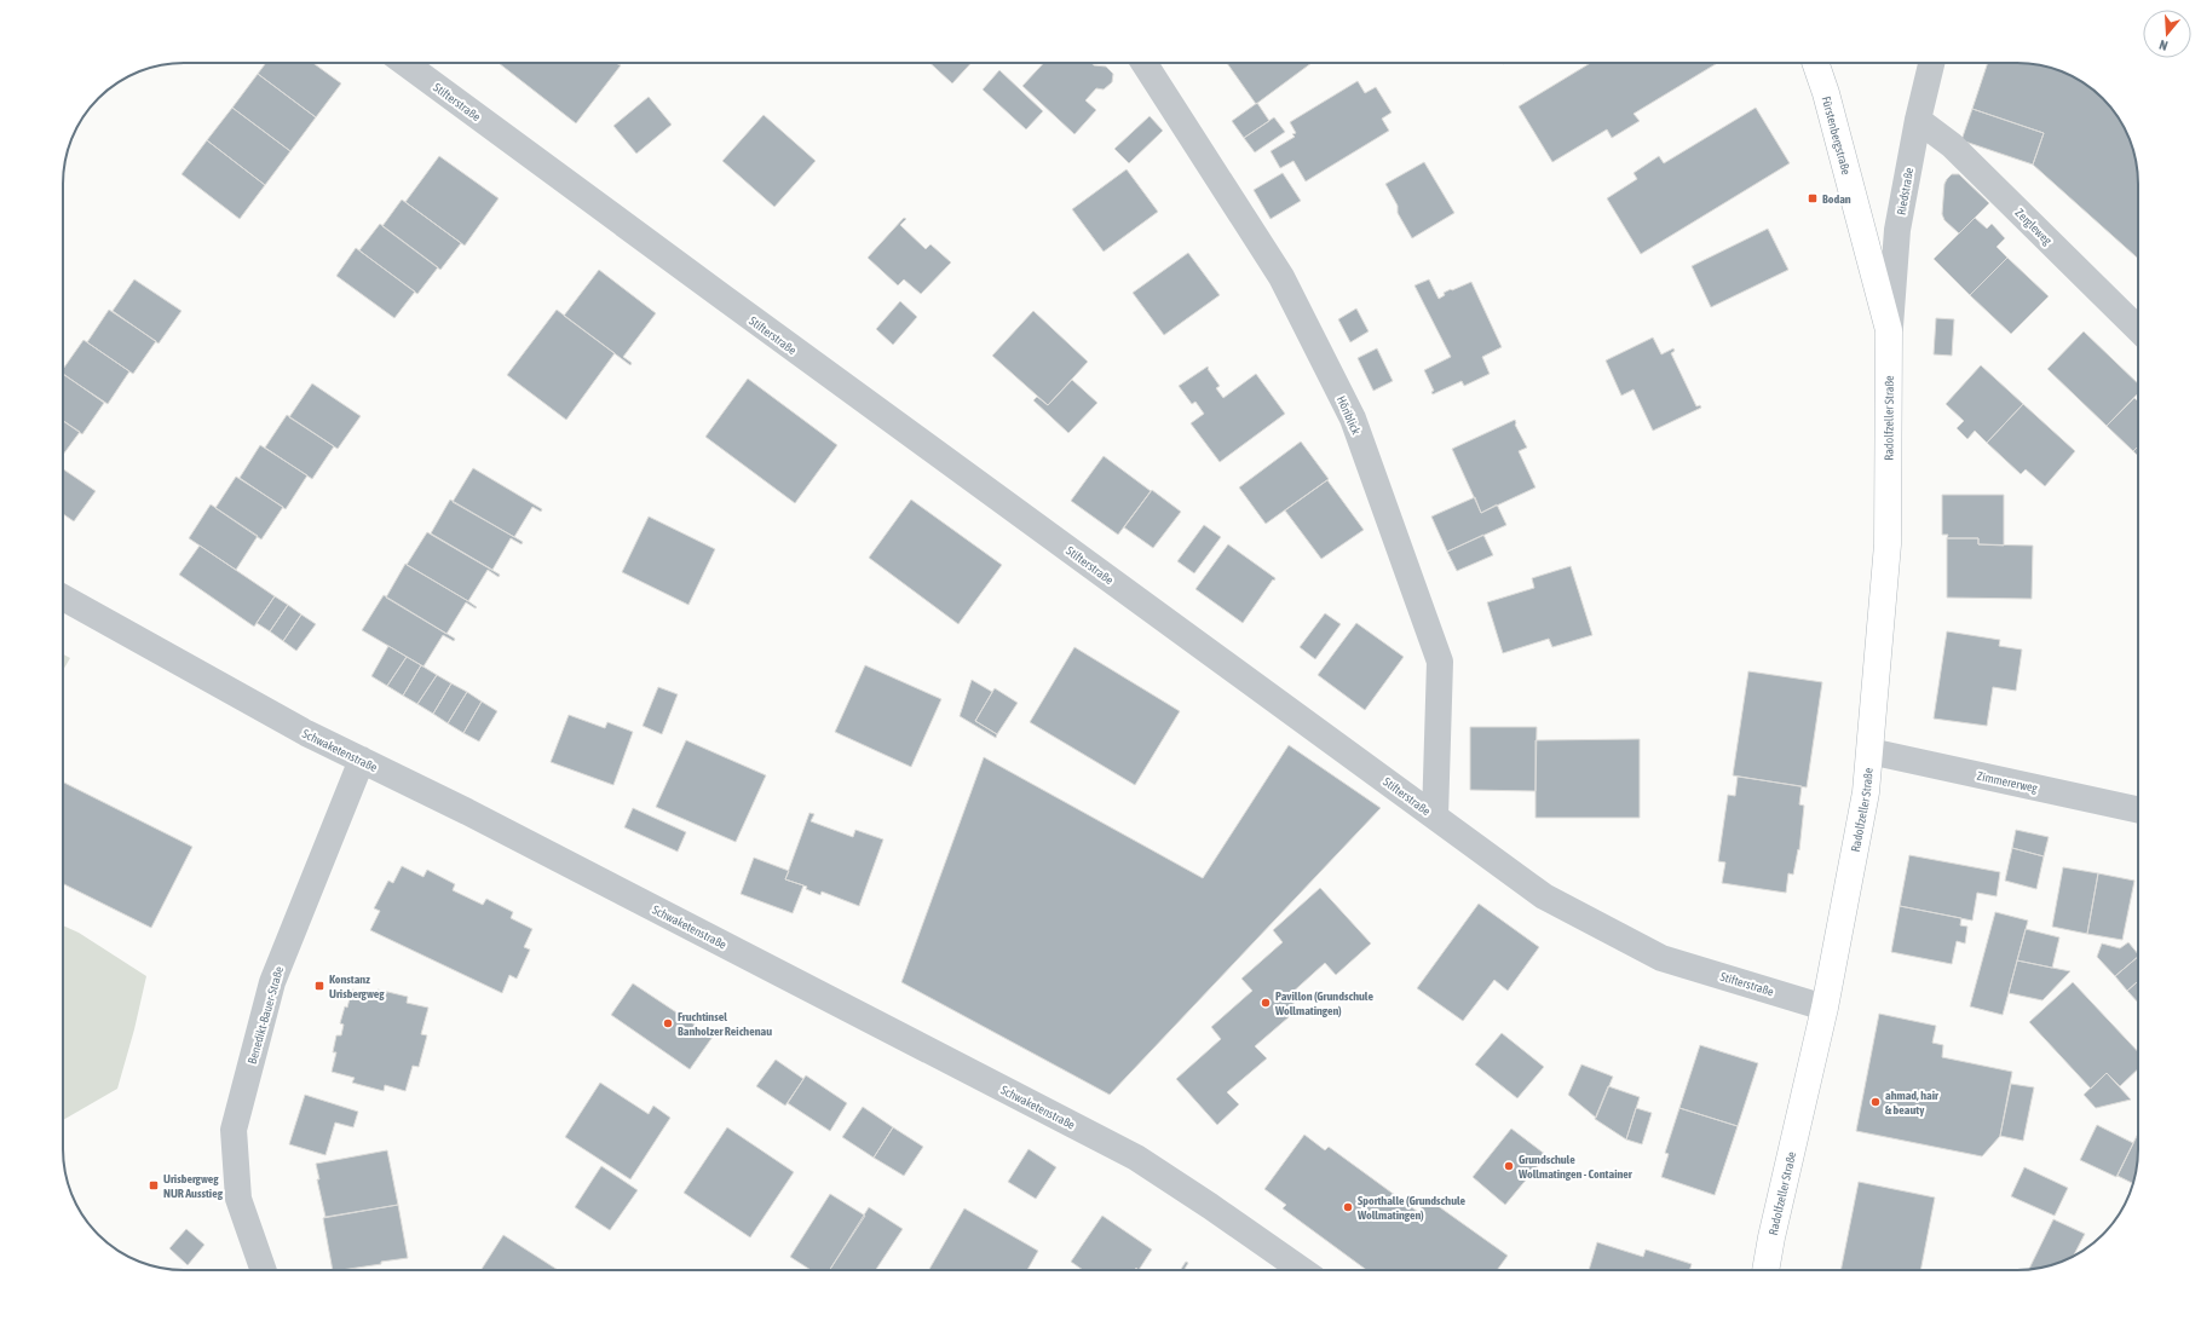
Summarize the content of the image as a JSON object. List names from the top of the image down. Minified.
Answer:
{"streets":{"main road":["Fürstenbergstraße","Radolfzeller Straße"],"street":["Stifterstraße","Riedstraße","Zergleweg","Höriblick","Schwaketenstraße","Zimmererweg","Benedikt-Bauer-Straße"]},"crossings":[["Stifterstraße","Höriblick"],["Stifterstraße","Radolfzeller Straße"],["Fürstenbergstraße","Riedstraße"],["Fürstenbergstraße","Radolfzeller Straße"],["Riedstraße","Zergleweg"],["Riedstraße","Radolfzeller Straße"],["Radolfzeller Straße","Zimmererweg"],["Schwaketenstraße","Benedikt-Bauer-Straße"]],"places":{"transit":["Bodan","Konstanz Urisbergweg","Urisbergweg NUR Ausstieg"],"other":["Pavillon (Grundschule Wollmatingen)","Fruchtinsel Banholzer Reichenau","ahmad, hair & beauty","Grundschule Wollmatingen - Container","Sporthalle (Grundschule Wollmatingen)"]},"north":"bottom"}
